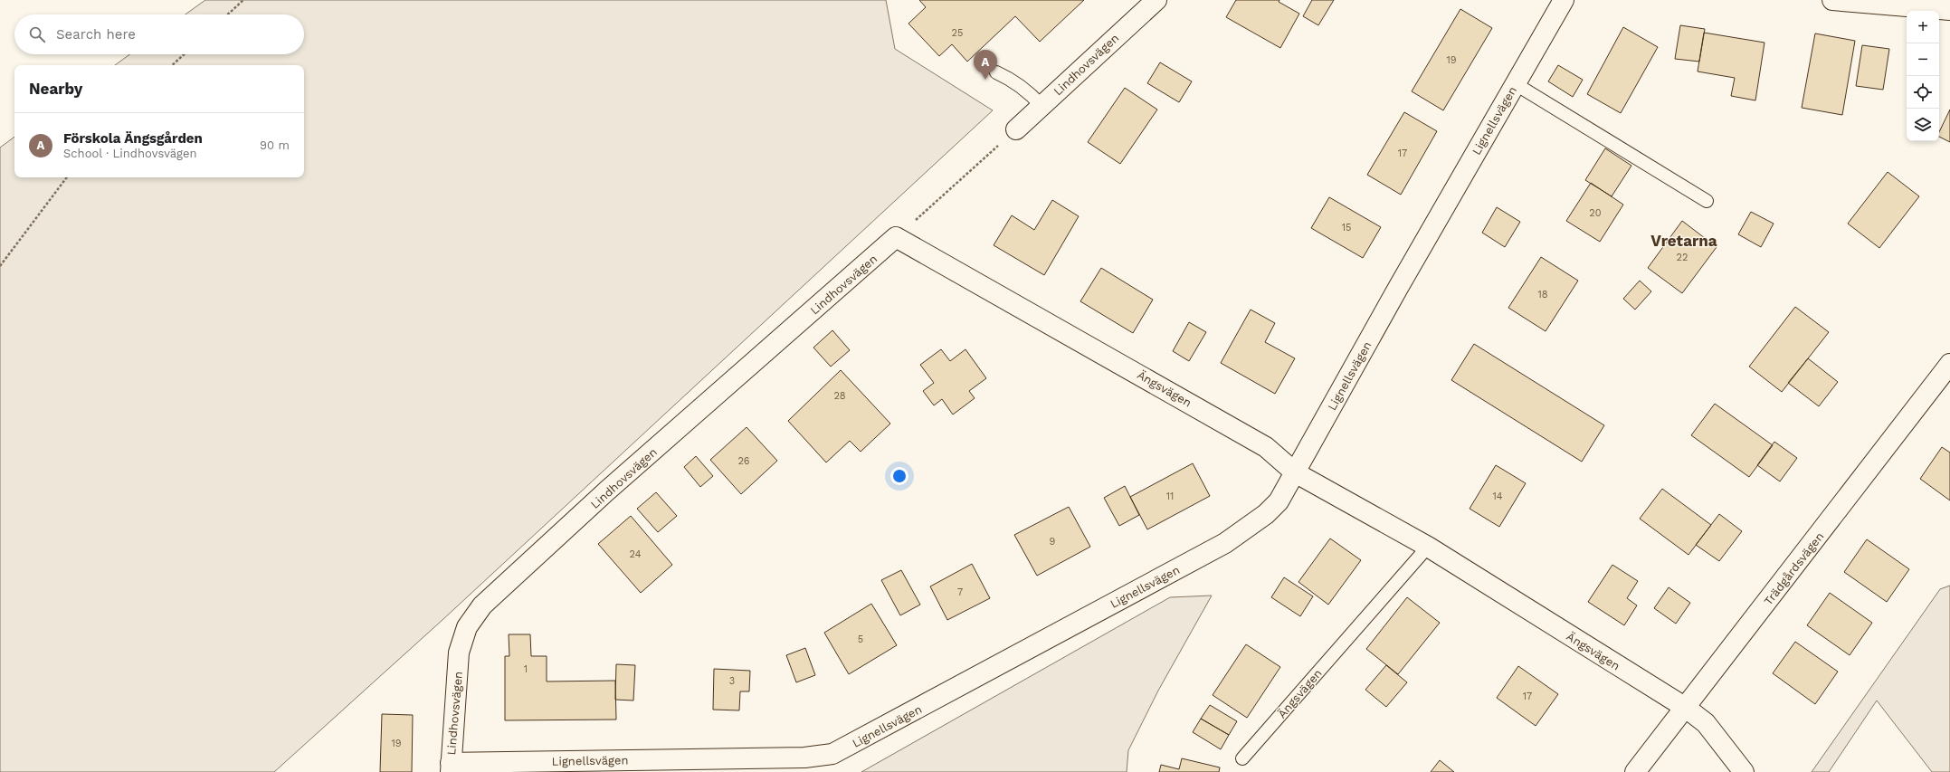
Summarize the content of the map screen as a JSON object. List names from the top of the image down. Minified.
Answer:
{"streets":{"street":["Lindhovsvägen","Lignellsvägen","Ängsvägen","Trädgårdsvägen"]},"crossings":[["Lindhovsvägen","Lignellsvägen"],["Lindhovsvägen","Ängsvägen"],["Lignellsvägen","Ängsvägen"],["Ängsvägen","Trädgårdsvägen"]],"districts":["Vretarna"],"house_numbers":["25","19","17","20","15","22","18","28","26","11","14","9","24","7","5","1","3","17","19"],"page":{"map_buttons":["+","−"],"search":"Search here","pins":"A","heading":"Nearby","list":[{"mark":"A","name":"Förskola Ängsgården","note":"School · Lindhovsvägen","value":"90 m"}]}}
